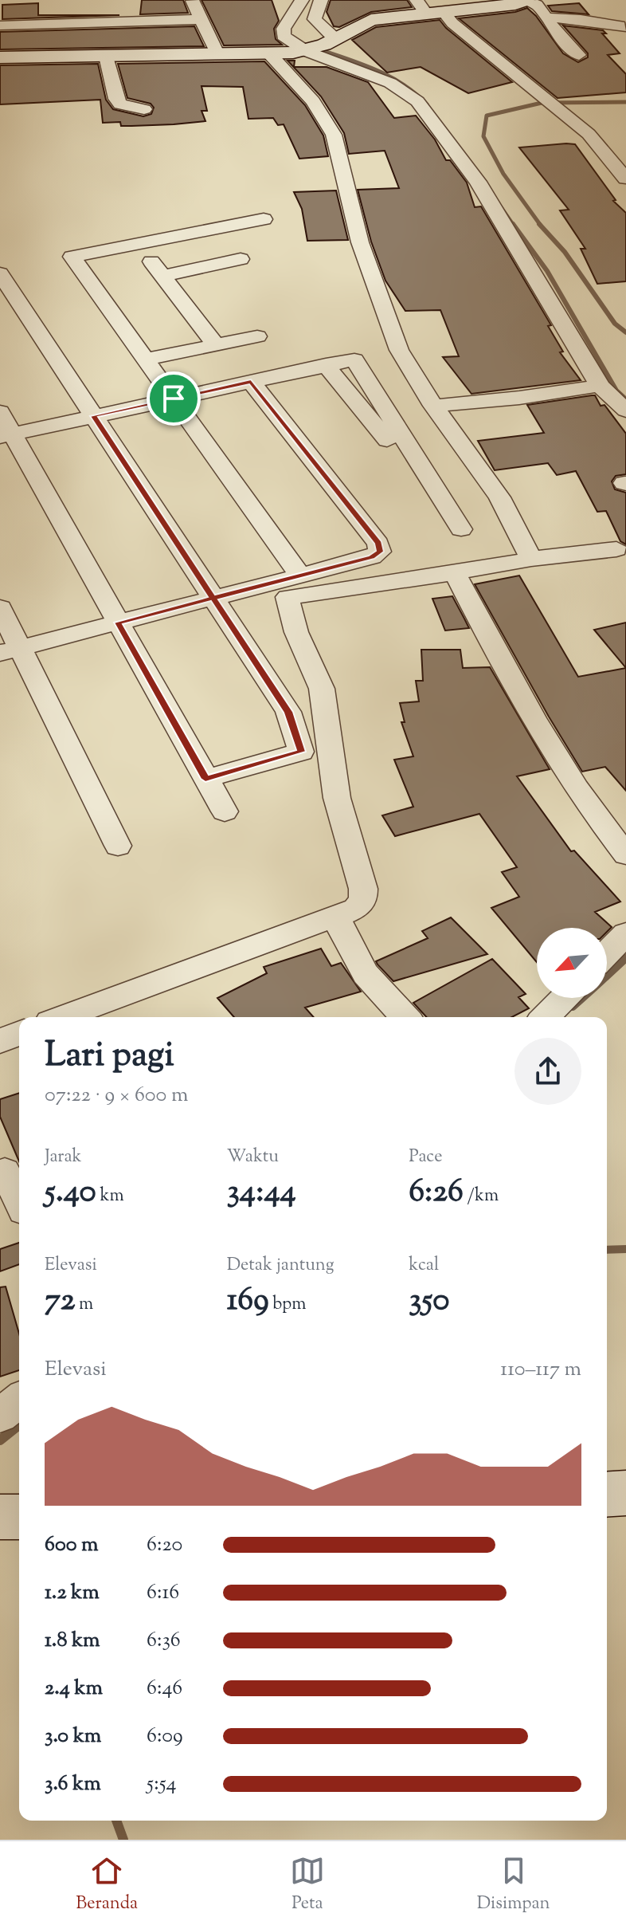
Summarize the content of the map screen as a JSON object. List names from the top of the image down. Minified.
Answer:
{"north":"bottom left","page":{"heading":["Lari pagi","07:22 · 9 × 600 m"],"stats":[["Jarak","5.40 km"],["Waktu","34:44"],["Pace","6:26 /km"],["Elevasi","72 m"],["Detak jantung","169 bpm"],["kcal","350"]],"chart":["Elevasi","110–117 m"],"list":[{"name":"600 m","note":"6:20"},{"name":"1.2 km","note":"6:16"},{"name":"1.8 km","note":"6:36"},{"name":"2.4 km","note":"6:46"},{"name":"3.0 km","note":"6:09"},{"name":"3.6 km","note":"5:54"}],"tabs":["Beranda","Peta","Disimpan"]}}
